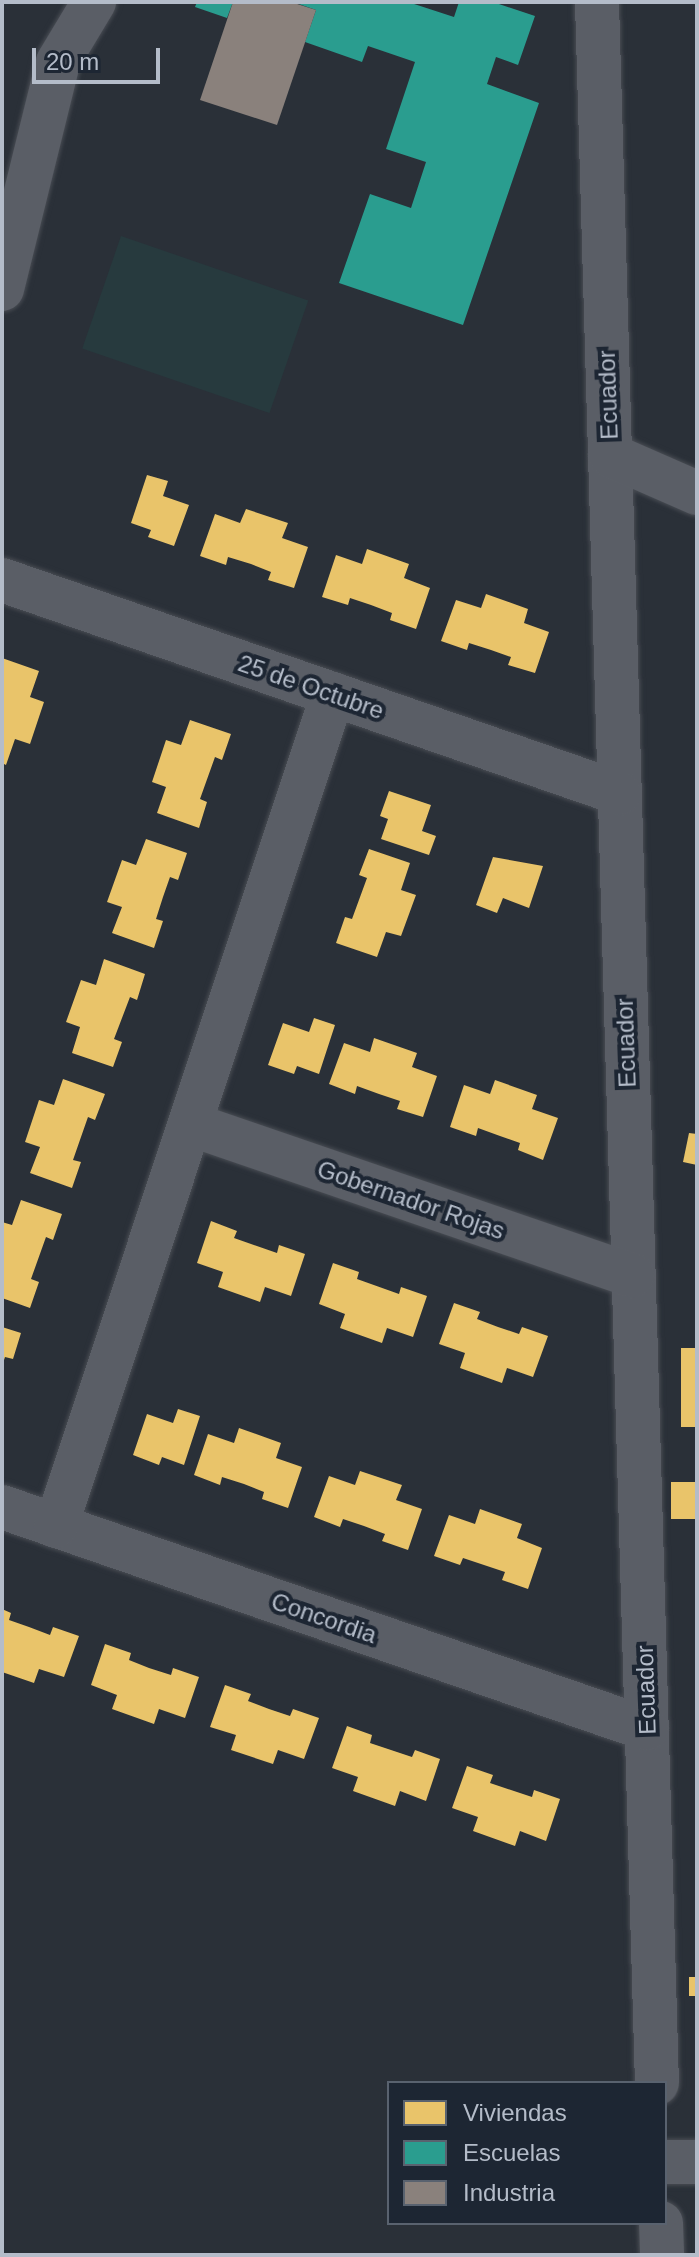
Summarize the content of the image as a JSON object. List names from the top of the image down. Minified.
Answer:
{"streets":{"street":["Ecuador","25 de Octubre","Gobernador Rojas","Concordia"]},"crossings":[["Ecuador","25 de Octubre"],["Ecuador","Gobernador Rojas"],["Ecuador","Concordia"]],"legend":["Viviendas","Escuelas","Industria"],"scale_bar":"20 m"}
